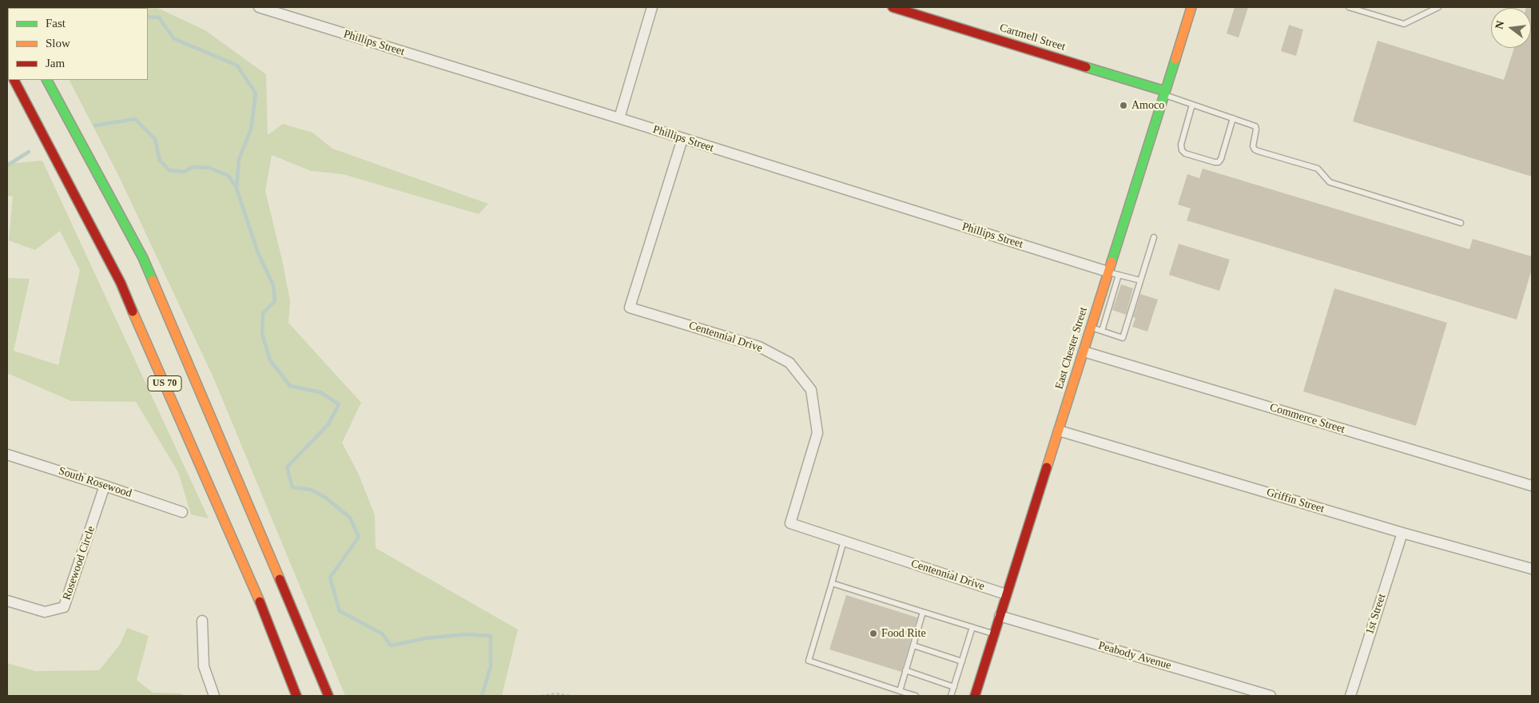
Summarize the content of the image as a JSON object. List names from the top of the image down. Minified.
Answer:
{"streets":{"main road":["Cartmell Street","East Chester Street","US 70"],"street":["Phillips Street","Centennial Drive","Commerce Street","South Rosewood","Griffin Street","Rosewood Circle","1st Street","Peabody Avenue"]},"crossings":[["Cartmell Street","East Chester Street"],["Phillips Street","Centennial Drive"],["Phillips Street","East Chester Street"],["Centennial Drive","East Chester Street"],["East Chester Street","Commerce Street"],["East Chester Street","Griffin Street"],["East Chester Street","Peabody Avenue"],["South Rosewood","Rosewood Circle"],["Griffin Street","1st Street"]],"places":["Amoco","Food Rite"],"legend":["Fast","Slow","Jam"],"north":"left"}
